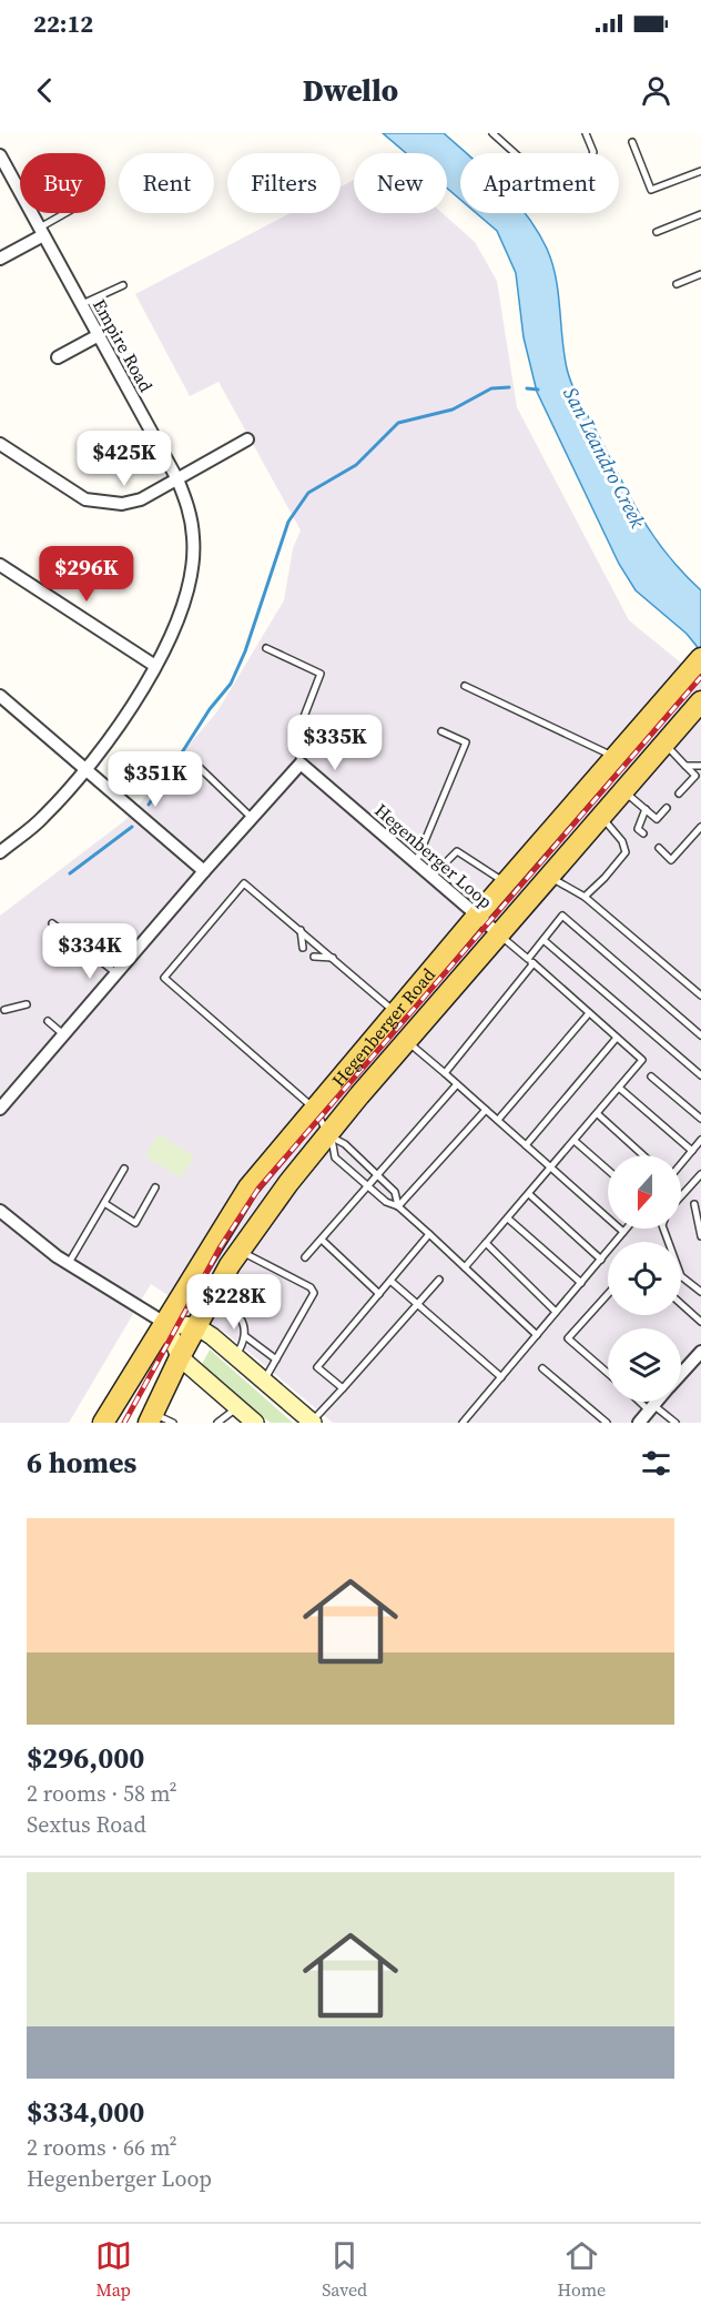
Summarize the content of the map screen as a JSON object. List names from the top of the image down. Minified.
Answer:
{"streets":{"main road":["Hegenberger Road"],"street":["Empire Road","Hegenberger Loop"]},"crossings":[["Hegenberger Loop","Hegenberger Road"]],"water":["San Leandro Creek"],"north":"bottom","page":{"status":"22:12","header":"Dwello","chip":["Buy","Rent","Filters","New","Apartment"],"price":["$425K","$296K","$335K","$351K","$334K","$228K"],"heading":"6 homes","list":[{"name":"$296,000","note":"2 rooms · 58 m² · Sextus Road"},{"name":"$334,000","note":"2 rooms · 66 m² · Hegenberger Loop"}],"tabs":["Map","Saved","Home"]}}
